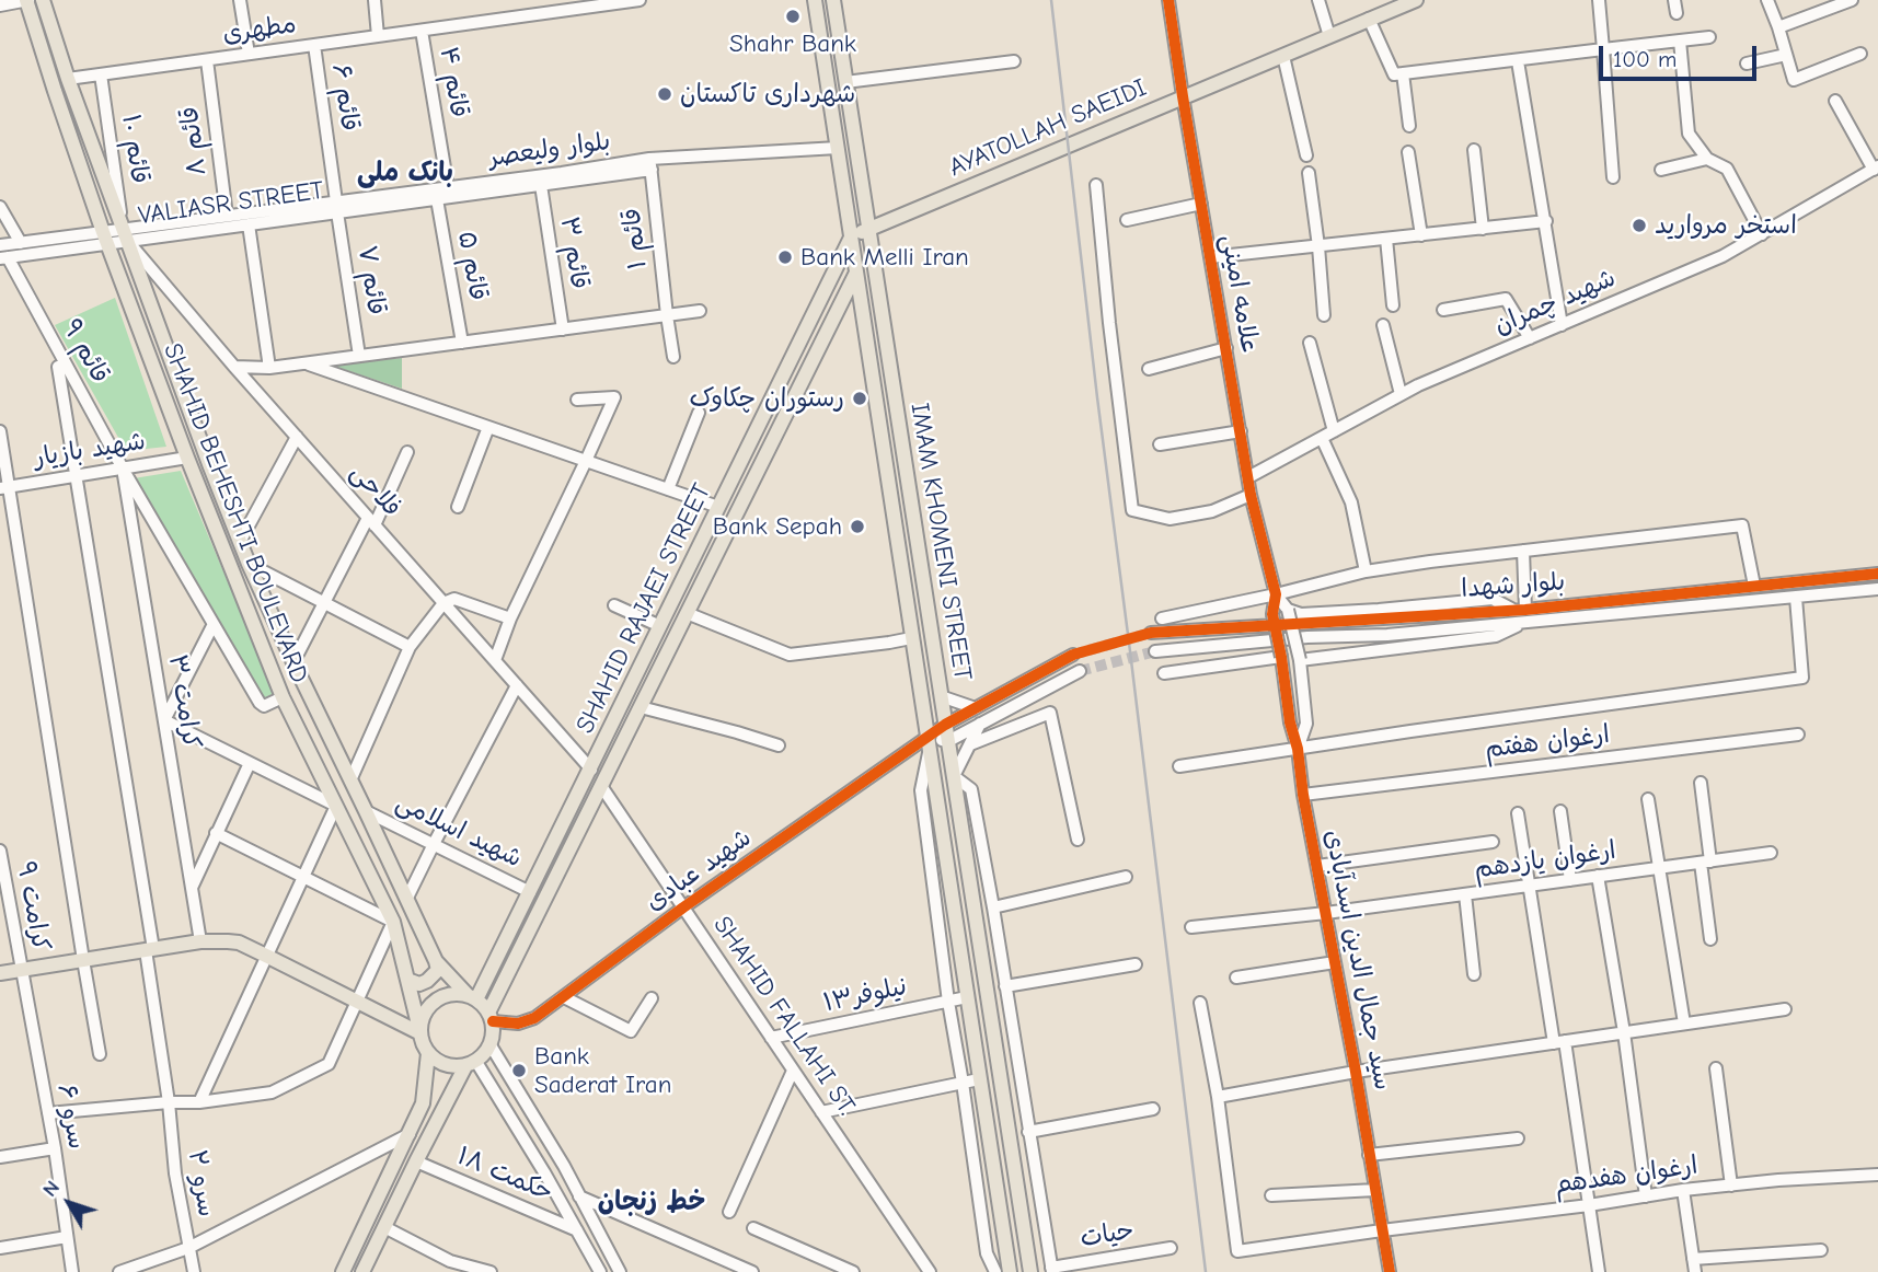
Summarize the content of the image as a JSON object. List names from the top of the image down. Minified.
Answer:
{"streets":{"main road":["AYATOLLAH SAEIDI","SHAHID BEHESHTI BOULEVARD","IMAM KHOMENI STREET","SHAHID RAJAEI STREET"],"street":["مطهری","قائم ۴","قائم ۶","قائم ۸","قائم ۱۰","بلوار ولیعصر","VALIASR STREET","قائم ۱","قائم ۳","قائم ۵","قائم ۷","علامه امینی","شهید چمران","قائم ۹","شهید بازیار","فلاحی","بلوار شهدا","کرامت ۳","ارغوان هفتم","شهید اسلامی","ارغوان یازدهم","شهید عبادی","کرامت ۹","سید جمال الدین اسدآبادی","نیلوفر۱۳","SHAHID FALLAHI ST.","سرو ۶","حکمت ۱۸","ارغوان هفدهم","سرو ۲","حیات"]},"crossings":[["مطهری","قائم ۴"],["مطهری","قائم ۶"],["مطهری","قائم ۸"],["مطهری","قائم ۱۰"],["مطهری","SHAHID BEHESHTI BOULEVARD"],["قائم ۴","بلوار ولیعصر"],["قائم ۶","بلوار ولیعصر"],["قائم ۶","VALIASR STREET"],["قائم ۶","قائم ۷"],["AYATOLLAH SAEIDI","علامه امینی"],["AYATOLLAH SAEIDI","IMAM KHOMENI STREET"],["AYATOLLAH SAEIDI","SHAHID RAJAEI STREET"],["قائم ۸","بلوار ولیعصر"],["قائم ۱۰","بلوار ولیعصر"],["قائم ۱۰","VALIASR STREET"],["قائم ۱۰","فلاحی"],["قائم ۱۰","SHAHID BEHESHTI BOULEVARD"],["بلوار ولیعصر","VALIASR STREET"],["بلوار ولیعصر","قائم ۱"],["بلوار ولیعصر","قائم ۷"],["بلوار ولیعصر","فلاحی"],["بلوار ولیعصر","SHAHID BEHESHTI BOULEVARD"],["VALIASR STREET","قائم ۱"],["VALIASR STREET","قائم ۳"],["VALIASR STREET","قائم ۵"],["VALIASR STREET","قائم ۷"],["VALIASR STREET","قائم ۹"],["VALIASR STREET","فلاحی"],["VALIASR STREET","SHAHID BEHESHTI BOULEVARD"],["VALIASR STREET","IMAM KHOMENI STREET"],["علامه امینی","شهید چمران"],["علامه امینی","سید جمال الدین اسدآبادی"],["قائم ۹","شهید بازیار"],["قائم ۹","SHAHID BEHESHTI BOULEVARD"],["قائم ۹","کرامت ۳"],["شهید بازیار","SHAHID BEHESHTI BOULEVARD"],["شهید بازیار","کرامت ۳"],["شهید بازیار","سرو ۲"],["فلاحی","SHAHID BEHESHTI BOULEVARD"],["فلاحی","SHAHID RAJAEI STREET"],["SHAHID BEHESHTI BOULEVARD","SHAHID RAJAEI STREET"],["SHAHID BEHESHTI BOULEVARD","شهید اسلامی"],["SHAHID BEHESHTI BOULEVARD","شهید عبادی"],["IMAM KHOMENI STREET","SHAHID RAJAEI STREET"],["IMAM KHOMENI STREET","شهید عبادی"],["IMAM KHOMENI STREET","نیلوفر۱۳"],["SHAHID RAJAEI STREET","شهید اسلامی"],["SHAHID RAJAEI STREET","شهید عبادی"],["SHAHID RAJAEI STREET","SHAHID FALLAHI ST."],["ارغوان هفتم","سید جمال الدین اسدآبادی"],["ارغوان یازدهم","سید جمال الدین اسدآبادی"],["شهید عبادی","SHAHID FALLAHI ST."],["کرامت ۹","سرو ۶"],["سید جمال الدین اسدآبادی","ارغوان هفدهم"],["نیلوفر۱۳","SHAHID FALLAHI ST."]],"districts":["بانک ملی","خط زنجان"],"places":["Shahr Bank","شهرداری تاکستان","استخر مروارید","Bank Melli Iran","رستوران چکاوک","Bank Sepah","Bank Saderat Iran"],"scale_bar":"100 m","north":"top left"}
